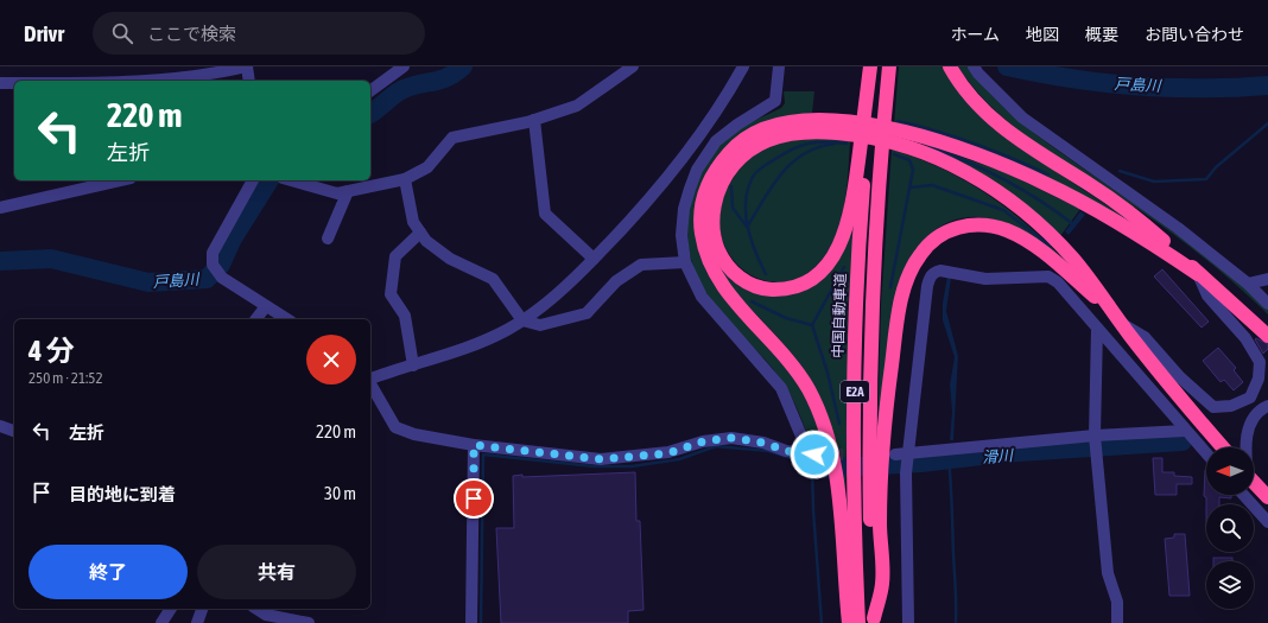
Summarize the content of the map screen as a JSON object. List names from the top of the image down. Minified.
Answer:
{"streets":{"highway":["中国自動車道","E2A"]},"water":["戸島川","滑川"],"north":"left","page":{"header":"Drivr","search":"ここで検索","nav":["ホーム","地図","概要","お問い合わせ"],"turn":["220 m","左折"],"heading":["4 分","250 m · 21:52"],"list":[{"name":"左折","value":"220 m"},{"name":"目的地に到着","value":"30 m"}],"buttons":["終了","共有"]}}
